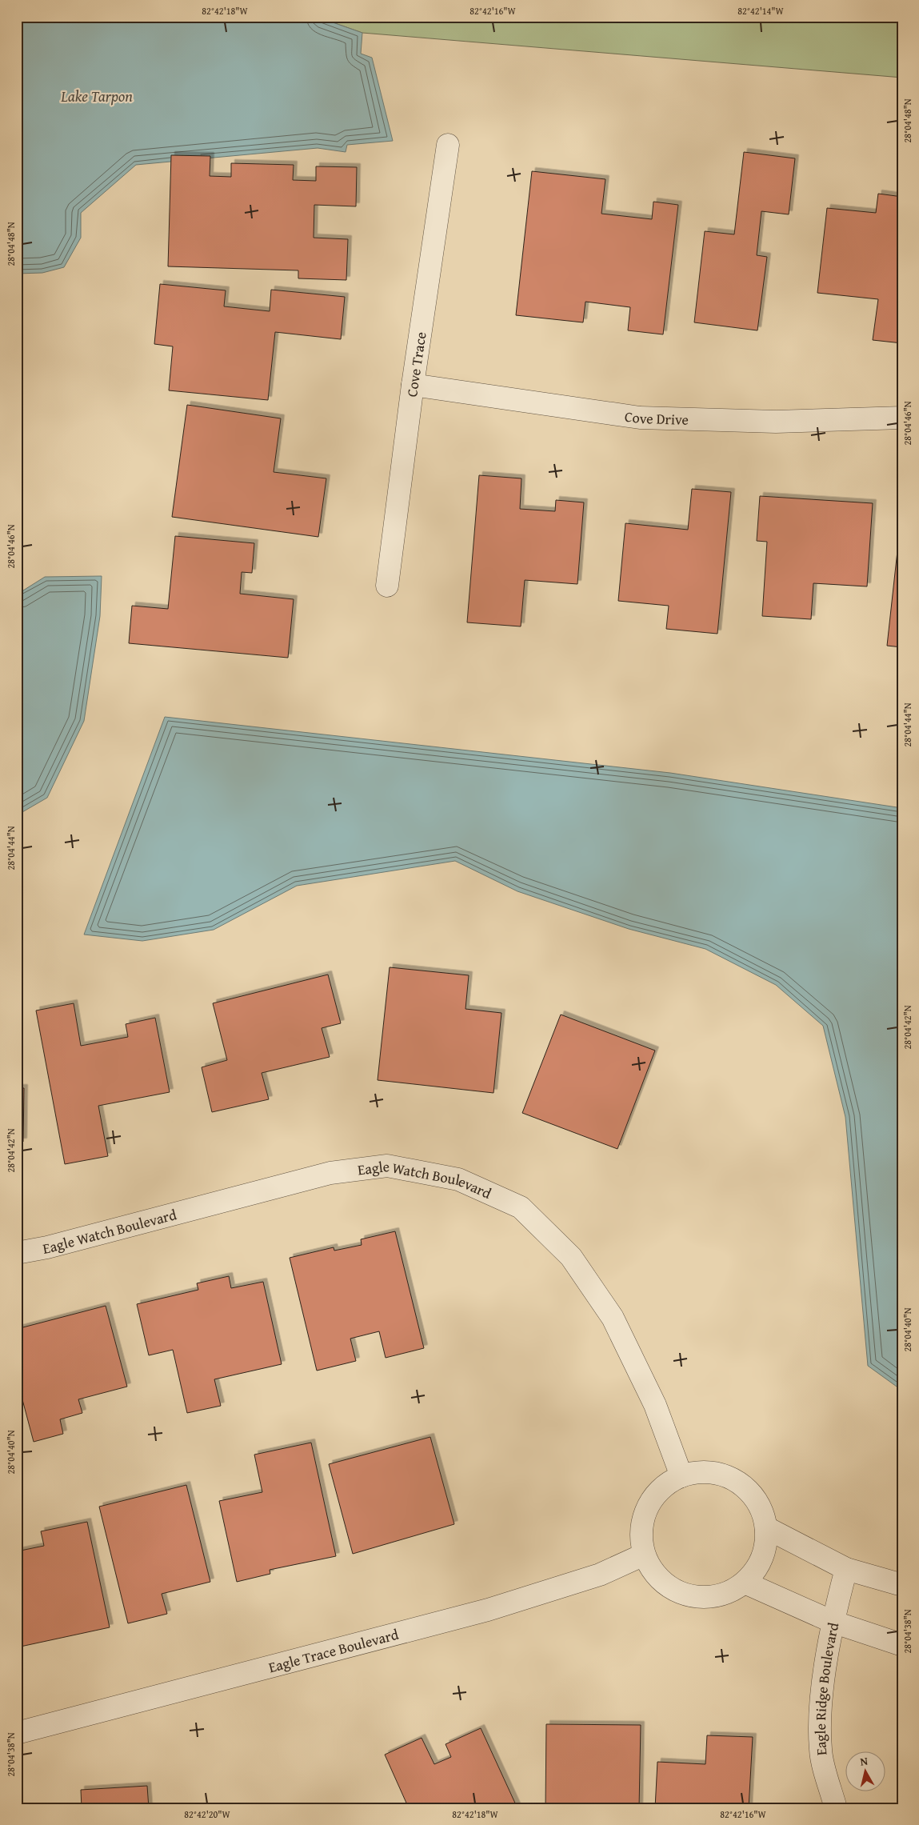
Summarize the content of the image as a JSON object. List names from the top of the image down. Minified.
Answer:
{"streets":{"street":["Cove Trace","Cove Drive","Eagle Watch Boulevard","Eagle Trace Boulevard","Eagle Ridge Boulevard"]},"crossings":[["Cove Trace","Cove Drive"],["Eagle Watch Boulevard","Eagle Trace Boulevard"]],"water":["Lake Tarpon"],"north":"top","coordinates":["82°42'18\"W","82°42'16\"W","82°42'14\"W","28°04'48\"N","28°04'46\"N","28°04'44\"N","28°04'42\"N","28°04'40\"N","28°04'38\"N","82°42'20\"W"]}
